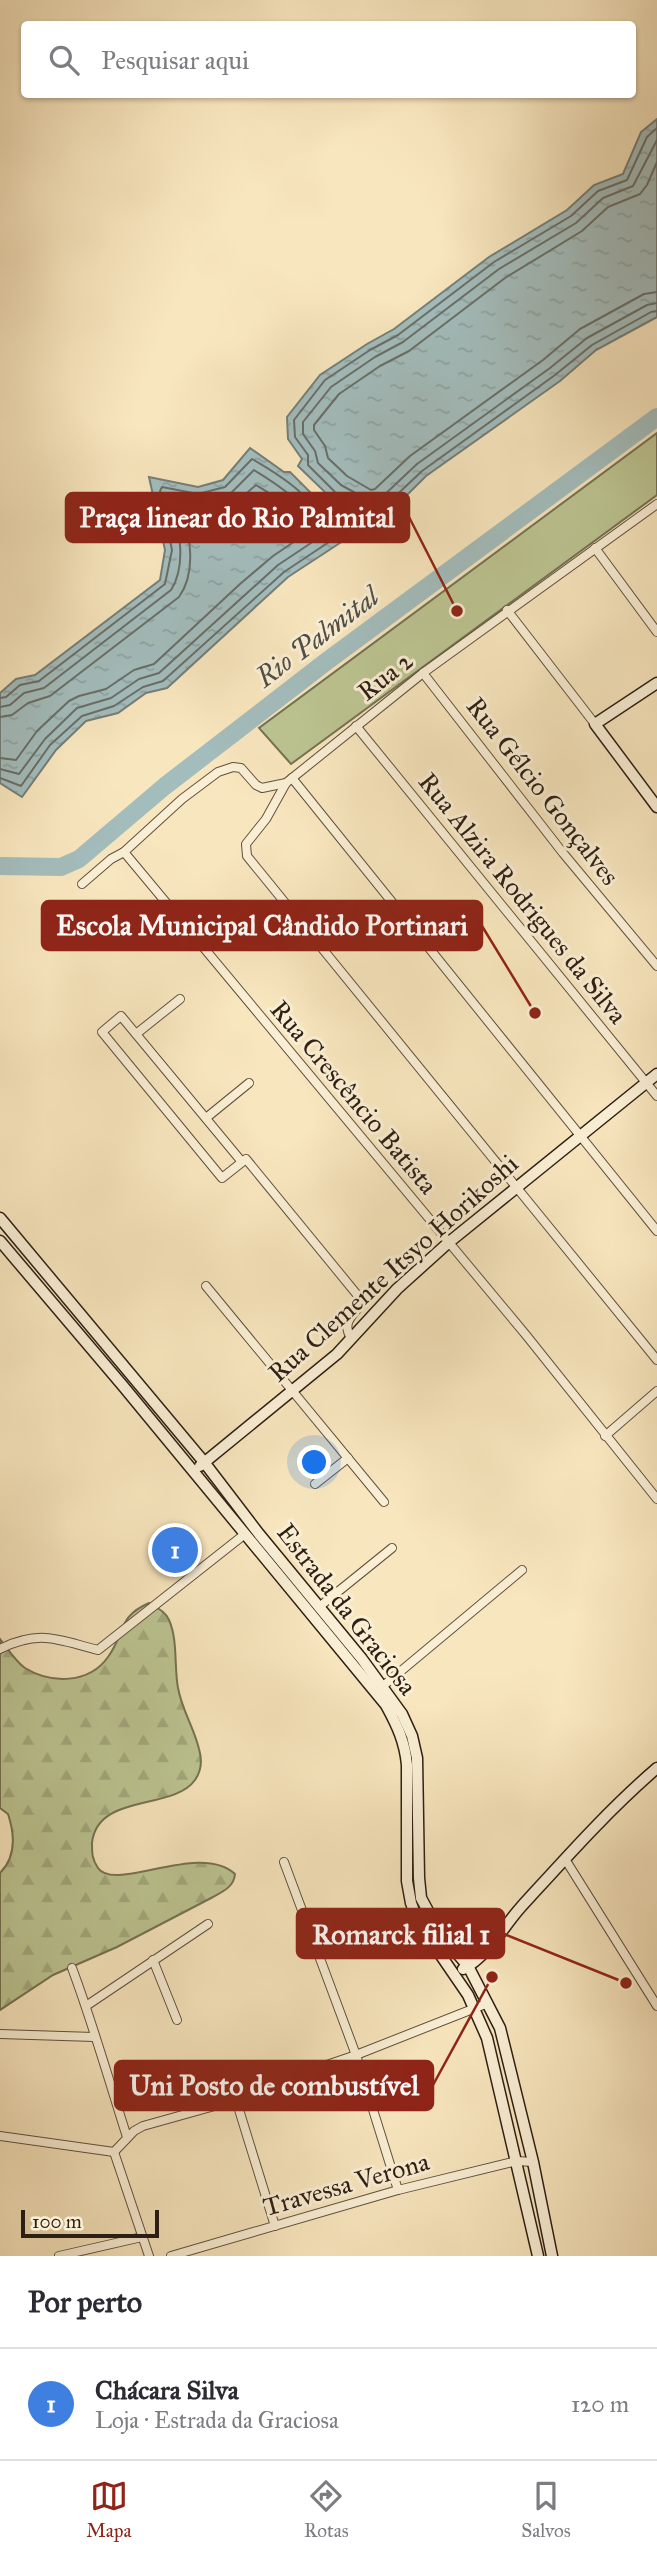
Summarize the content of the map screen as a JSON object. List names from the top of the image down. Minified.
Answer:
{"streets":{"main road":["Rua Clemente Itsyo Horikoshi","Estrada da Graciosa"],"street":["Rua 2","Rua Gélcio Gonçalves","Rua Alzira Rodrigues da Silva","Rua Crescêncio Batista","Travessa Verona"]},"crossings":[["Rua 2","Rua Gélcio Gonçalves"],["Rua 2","Rua Alzira Rodrigues da Silva"],["Rua Alzira Rodrigues da Silva","Rua Clemente Itsyo Horikoshi"],["Rua Crescêncio Batista","Rua Clemente Itsyo Horikoshi"],["Rua Clemente Itsyo Horikoshi","Estrada da Graciosa"],["Estrada da Graciosa","Travessa Verona"]],"water":["Rio Palmital"],"places":["Praça linear do Rio Palmital","Escola Municipal Cândido Portinari","Uni Posto de combustível","Romarck filial 1"],"scale_bar":"100 m","page":{"search":"Pesquisar aqui","pins":"1","scale":"100 m","heading":"Por perto","list":[{"mark":"1","name":"Chácara Silva","note":"Loja · Estrada da Graciosa","value":"120 m"}],"nav":["Mapa","Rotas","Salvos"]}}
